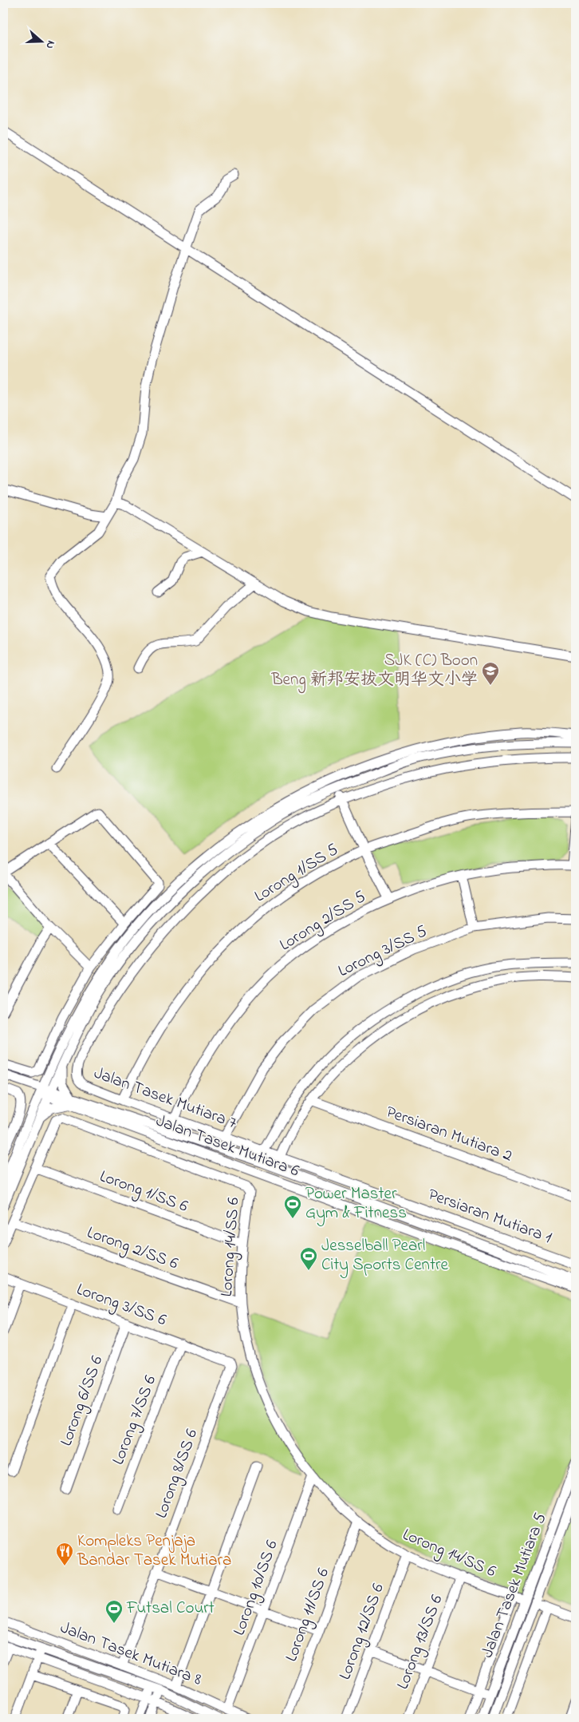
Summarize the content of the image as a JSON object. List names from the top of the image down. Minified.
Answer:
{"streets":{"street":["Lorong 1/SS 5","Lorong 2/SS 5","Lorong 3/SS 5","Jalan Tasek Mutiara 7","Persiaran Mutiara 2","Jalan Tasek Mutiara 6","Lorong 1/SS 6","Persiaran Mutiara 1","Lorong 14/SS 6","Lorong 2/SS 6","Lorong 3/SS 6","Lorong 6/SS 6","Lorong 7/SS 6","Lorong 8/SS 6","Jalan Tasek Mutiara 5","Lorong 10/SS 6","Lorong 11/SS 6","Lorong 12/SS 6","Lorong 13/SS 6","Jalan Tasek Mutiara 8"]},"crossings":[["Lorong 1/SS 5","Jalan Tasek Mutiara 7"],["Lorong 2/SS 5","Jalan Tasek Mutiara 7"],["Lorong 2/SS 5","Jalan Tasek Mutiara 6"],["Lorong 3/SS 5","Jalan Tasek Mutiara 7"],["Jalan Tasek Mutiara 7","Persiaran Mutiara 1"],["Jalan Tasek Mutiara 6","Lorong 1/SS 6"],["Jalan Tasek Mutiara 6","Lorong 14/SS 6"],["Jalan Tasek Mutiara 6","Lorong 2/SS 6"],["Lorong 1/SS 6","Lorong 14/SS 6"],["Lorong 14/SS 6","Lorong 2/SS 6"],["Lorong 14/SS 6","Jalan Tasek Mutiara 5"],["Lorong 14/SS 6","Lorong 10/SS 6"],["Lorong 14/SS 6","Lorong 11/SS 6"],["Lorong 14/SS 6","Lorong 12/SS 6"],["Lorong 14/SS 6","Lorong 13/SS 6"],["Lorong 3/SS 6","Lorong 6/SS 6"],["Lorong 3/SS 6","Lorong 7/SS 6"],["Lorong 3/SS 6","Lorong 8/SS 6"],["Lorong 8/SS 6","Jalan Tasek Mutiara 8"],["Lorong 10/SS 6","Jalan Tasek Mutiara 8"]],"places":{"school or university":["SJK (C) Boon Beng 新邦安拔文明华文小学"],"sports":["Power Master Gym & Fitness","Jesselball Pearl City Sports Centre","Futsal Court"],"restaurant":["Kompleks Penjaja Bandar Tasek Mutiara"]},"north":"right"}
